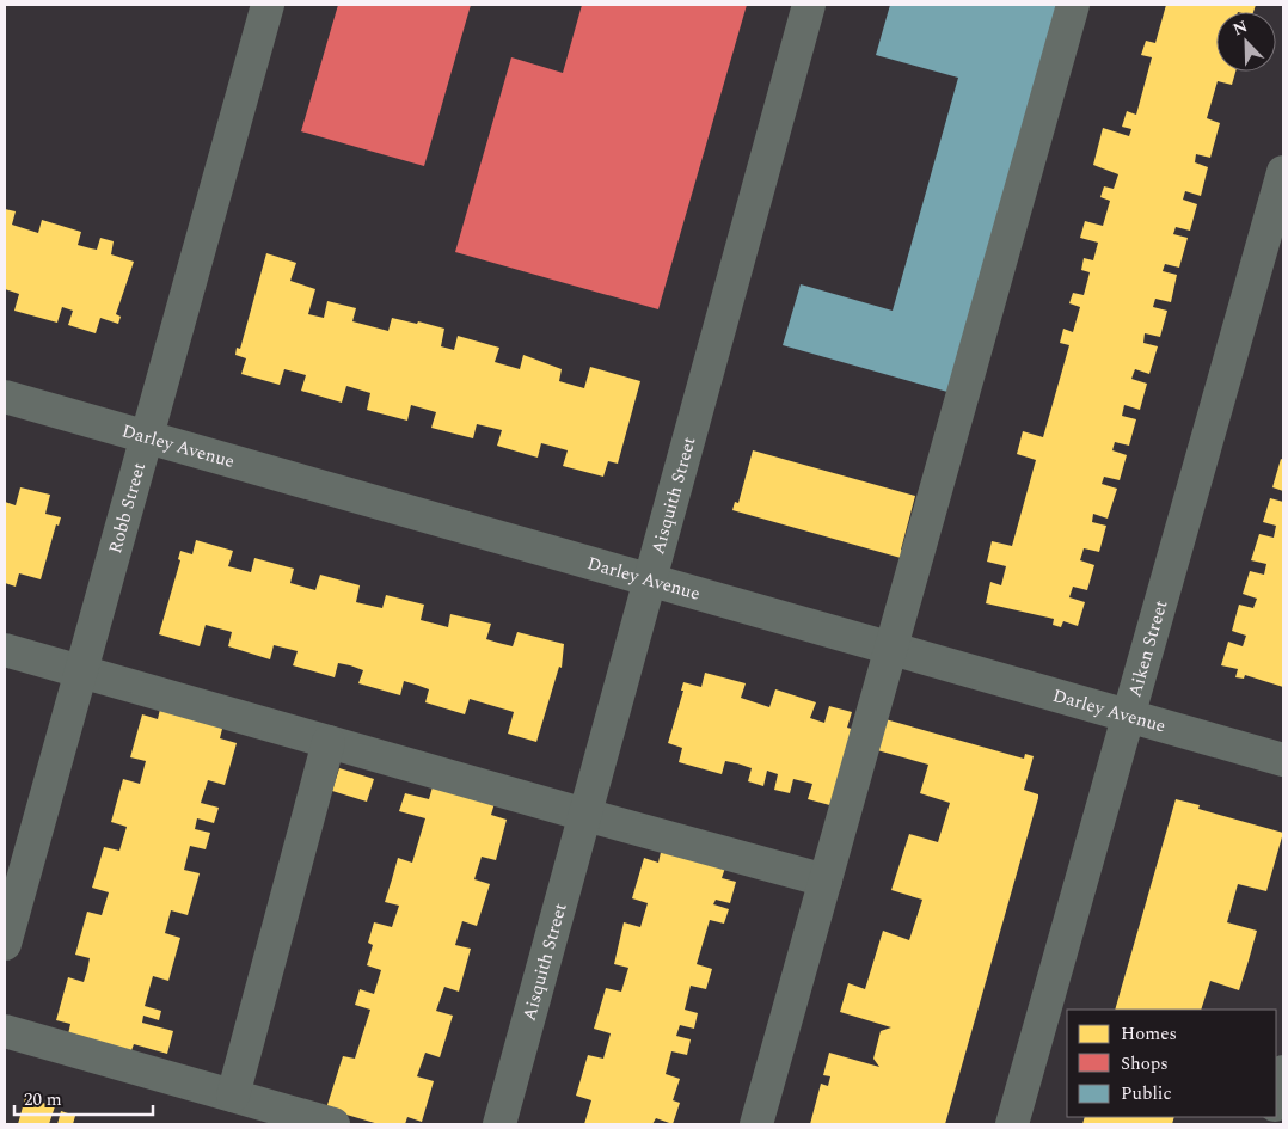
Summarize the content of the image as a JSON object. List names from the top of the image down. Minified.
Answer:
{"streets":{"street":["Darley Avenue","Aisquith Street","Robb Street","Aiken Street"]},"crossings":[["Darley Avenue","Aisquith Street"],["Darley Avenue","Robb Street"],["Darley Avenue","Aiken Street"]],"legend":["Homes","Shops","Public"],"scale_bar":"20 m","north":"top left"}
